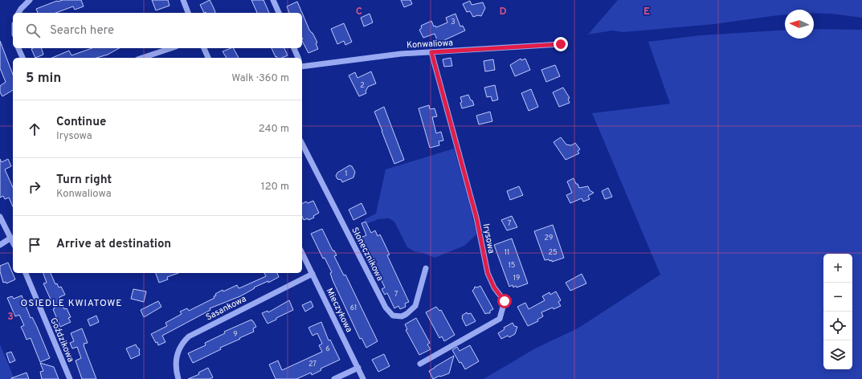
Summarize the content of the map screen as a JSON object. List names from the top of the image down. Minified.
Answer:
{"streets":{"street":["Konwaliowa","Irysowa","Słonecznikowa","Sasankowa","Mieczykowa","Goździkowa"]},"crossings":[["Konwaliowa","Irysowa"],["Sasankowa","Mieczykowa"]],"districts":["OSIEDLE KWIATOWE"],"house_numbers":["3","2","1","7","29","11","25","15","19","7","61","9","6","27"],"north":"left","page":{"search":"Search here","heading":["5 min","Walk · 360 m"],"list":[["Continue","Irysowa","240 m"],["Turn right","Konwaliowa","120 m"],"Arrive at destination"],"map_buttons":["+","−"]},"grid":{"columns":["C","D","E"],"rows":["3"]}}
